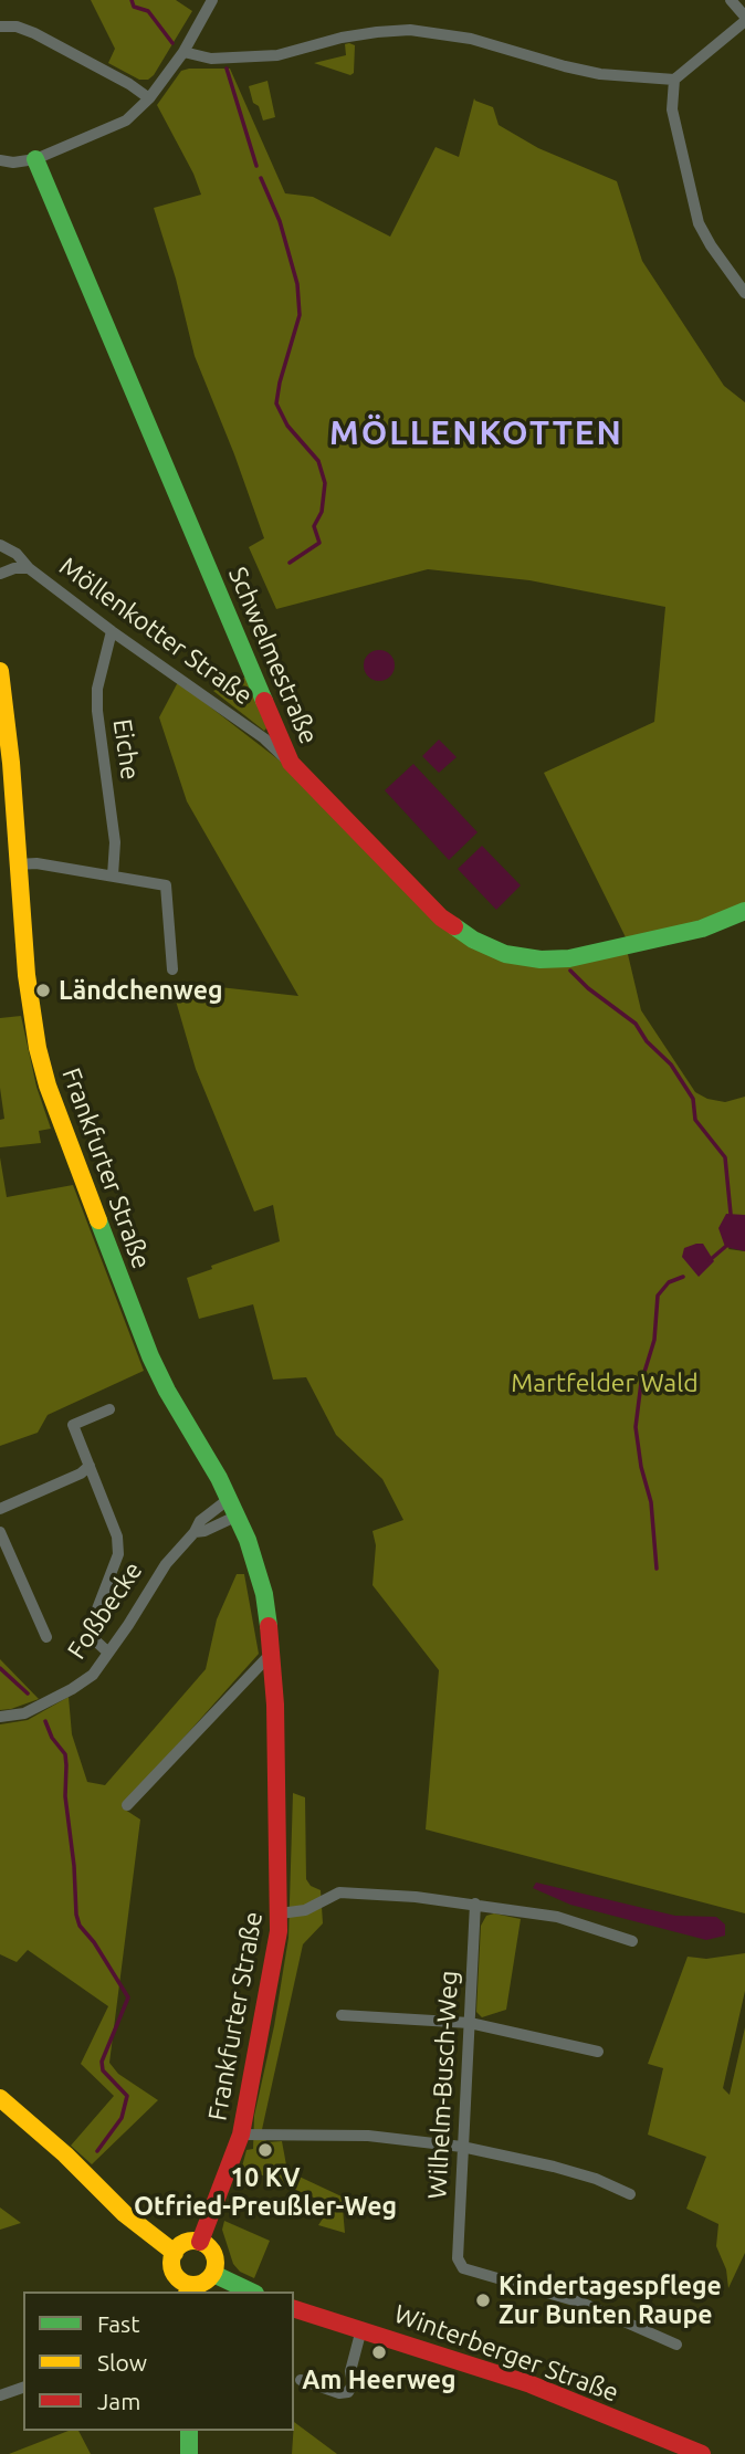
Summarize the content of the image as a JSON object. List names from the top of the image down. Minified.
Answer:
{"streets":{"main road":["Schwelmestraße","Frankfurter Straße","Winterberger Straße"],"street":["Möllenkotter Straße","Eiche","Foßbecke","Wilhelm-Busch-Weg"]},"crossings":[["Möllenkotter Straße","Schwelmestraße"],["Möllenkotter Straße","Eiche"],["Frankfurter Straße","Foßbecke"]],"districts":["MÖLLENKOTTEN"],"parks":["Martfelder Wald"],"places":["Ländchenweg","10 KV Otfried-Preußler-Weg","Kindertagespflege Zur Bunten Raupe","Am Heerweg"],"legend":["Fast","Slow","Jam"]}
